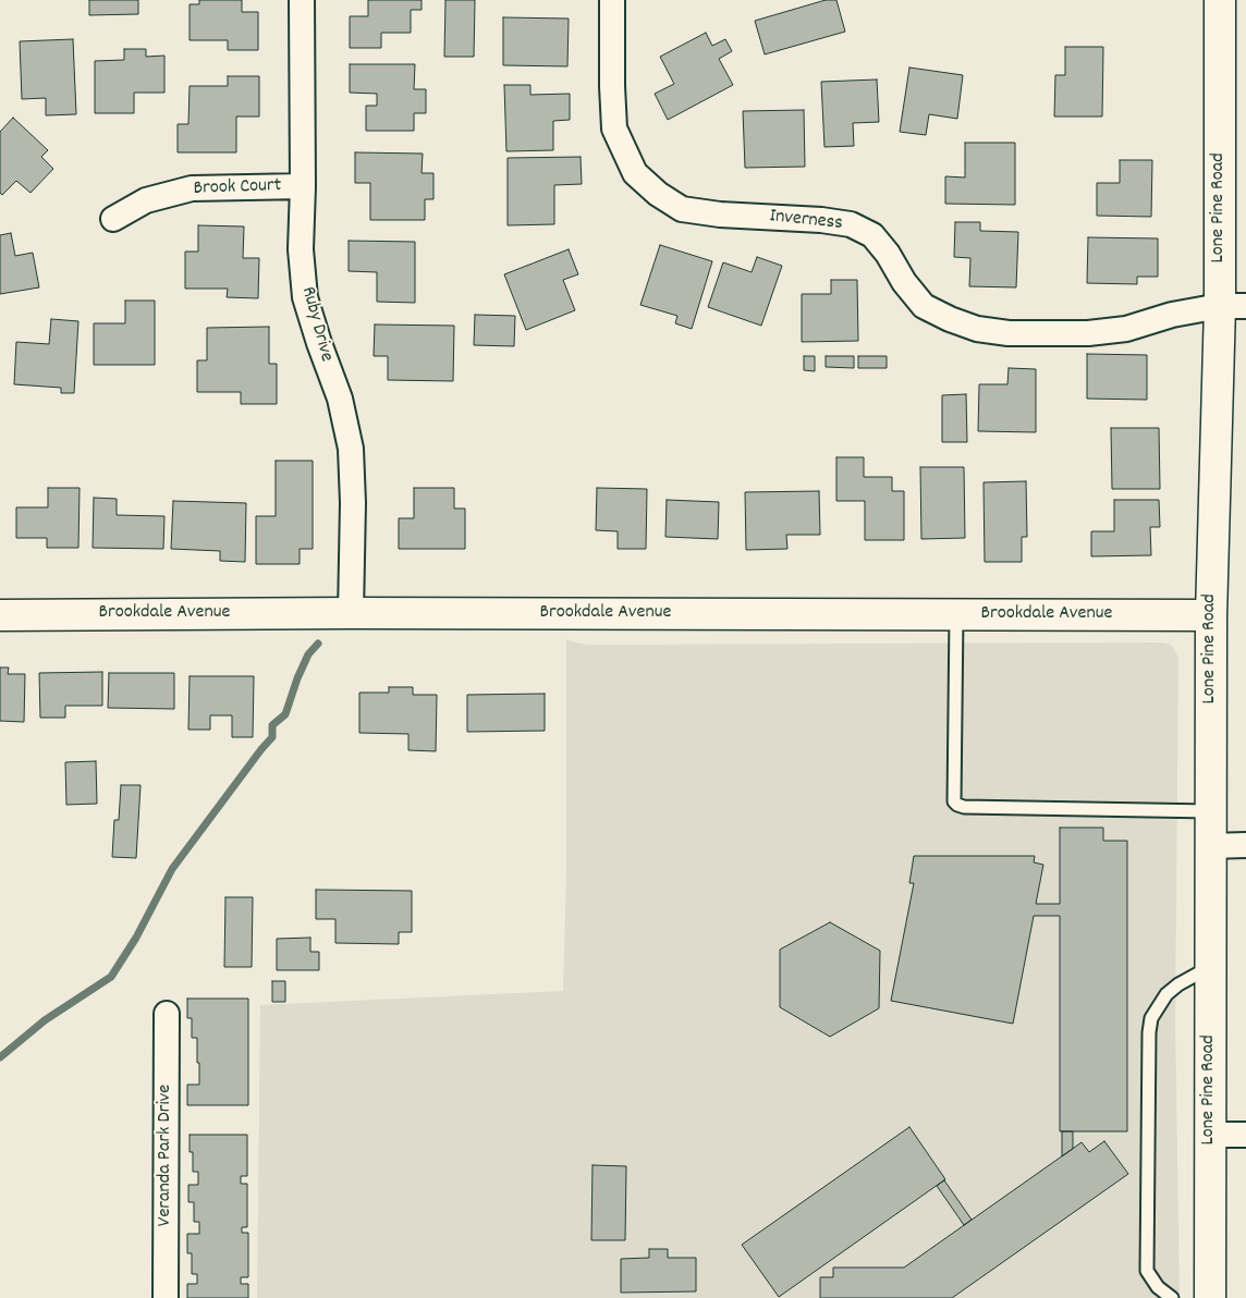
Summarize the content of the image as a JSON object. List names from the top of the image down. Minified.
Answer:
{"streets":{"street":["Brook Court","Lone Pine Road","Inverness","Ruby Drive","Brookdale Avenue","Veranda Park Drive"]},"crossings":[["Brook Court","Ruby Drive"],["Lone Pine Road","Inverness"],["Lone Pine Road","Brookdale Avenue"],["Ruby Drive","Brookdale Avenue"]]}
